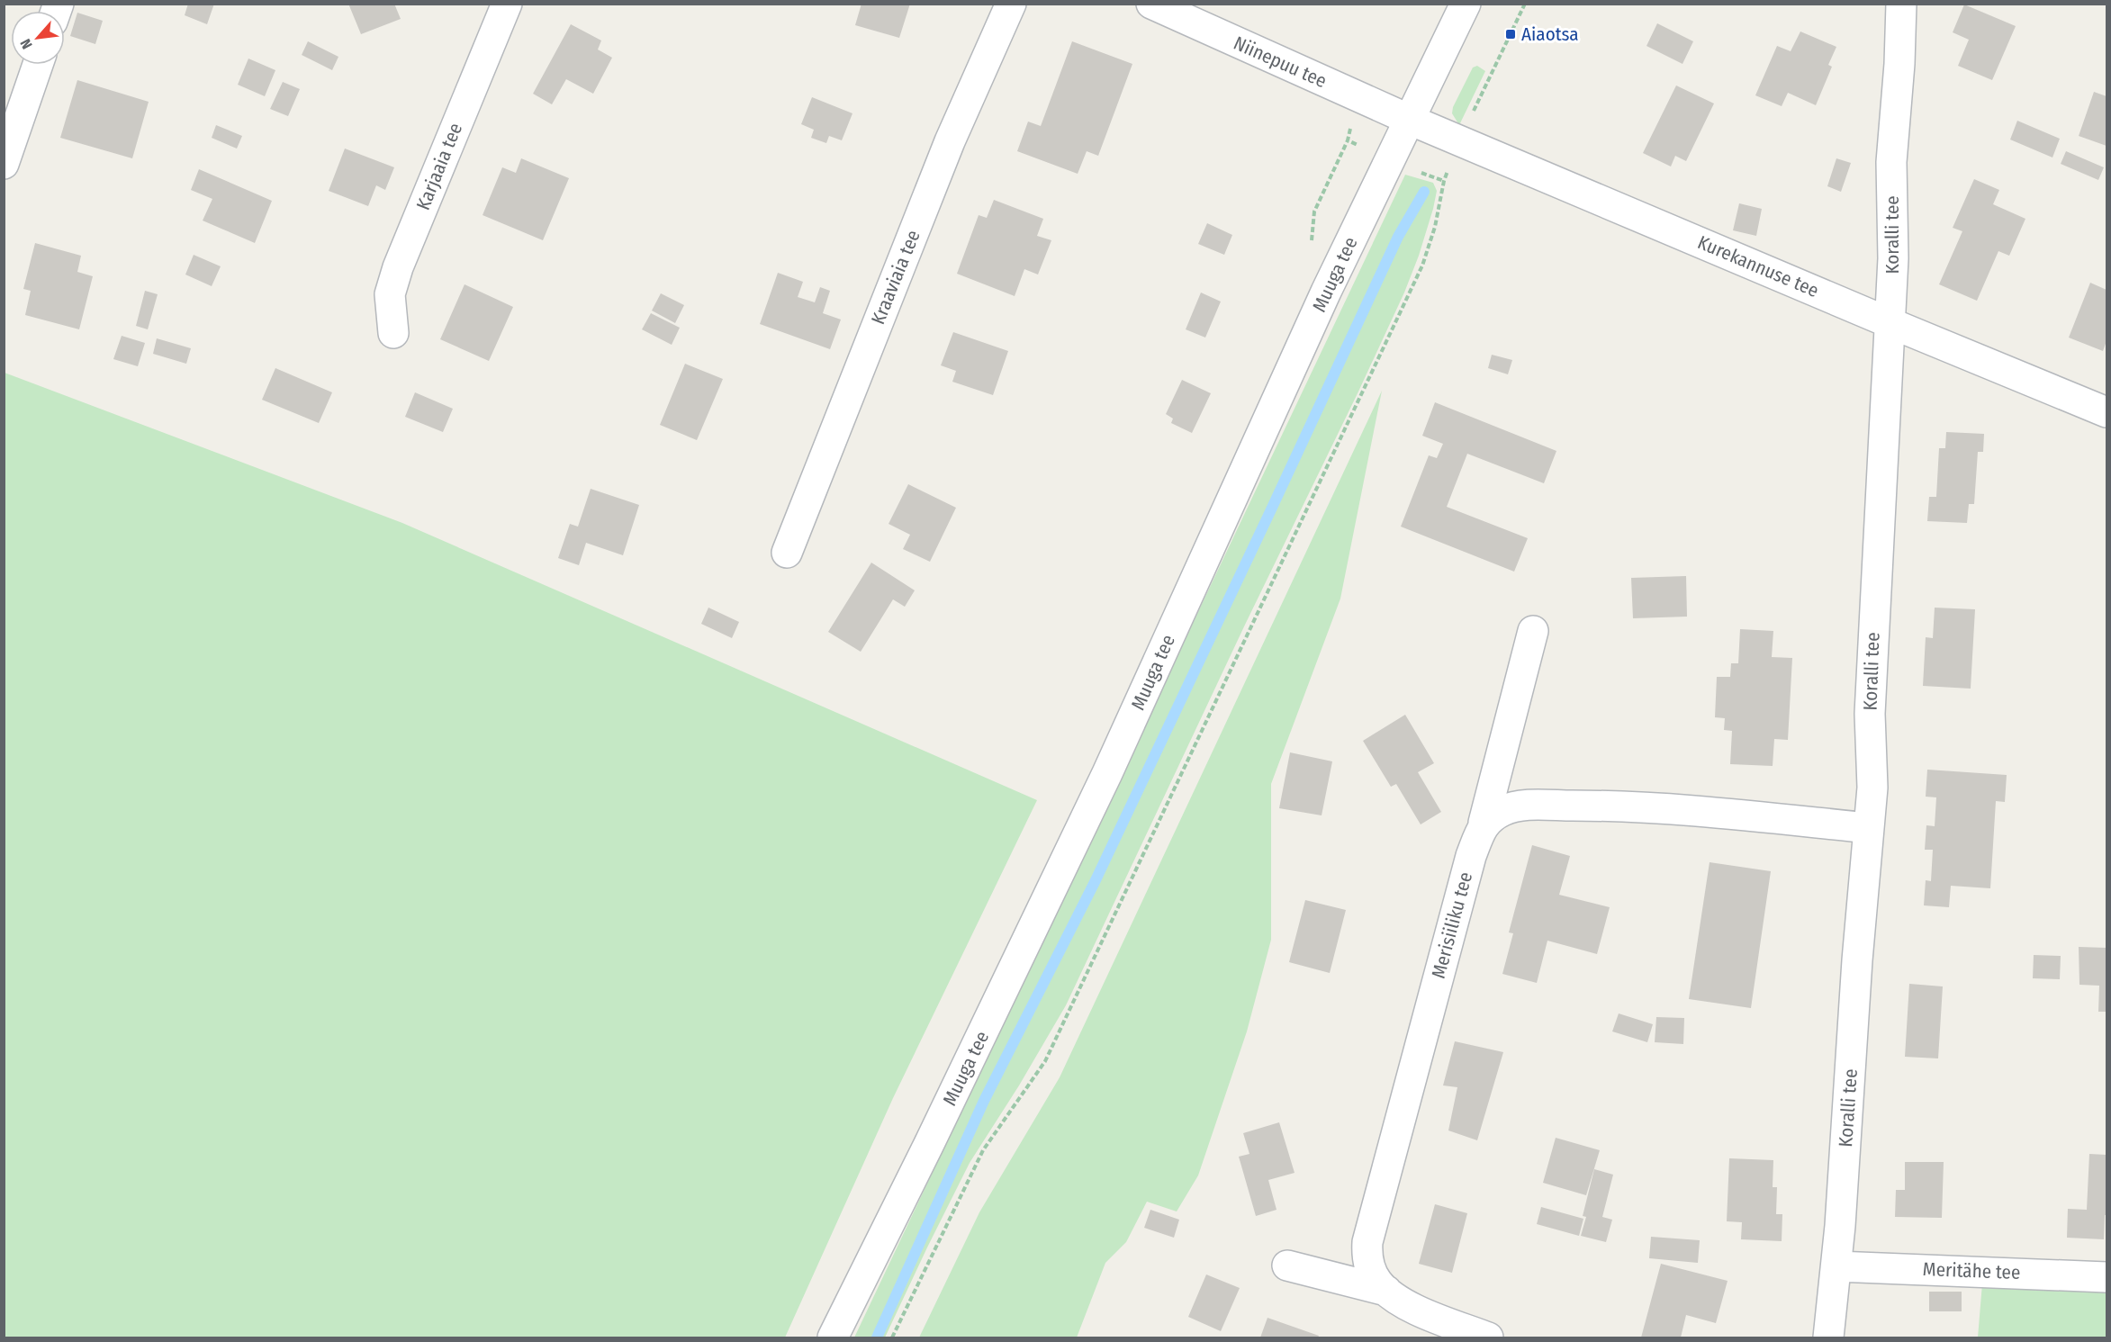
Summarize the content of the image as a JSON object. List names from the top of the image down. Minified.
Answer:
{"streets":{"street":["Niinepuu tee","Karjaaia tee","Koralli tee","Kurekannuse tee","Muuga tee","Kraaviaia tee","Merisiiliku tee","Meritähe tee"]},"crossings":[["Niinepuu tee","Kurekannuse tee"],["Niinepuu tee","Muuga tee"],["Koralli tee","Kurekannuse tee"],["Koralli tee","Meritähe tee"],["Kurekannuse tee","Muuga tee"]],"places":{"transit":["Aiaotsa"]},"north":"bottom left"}
